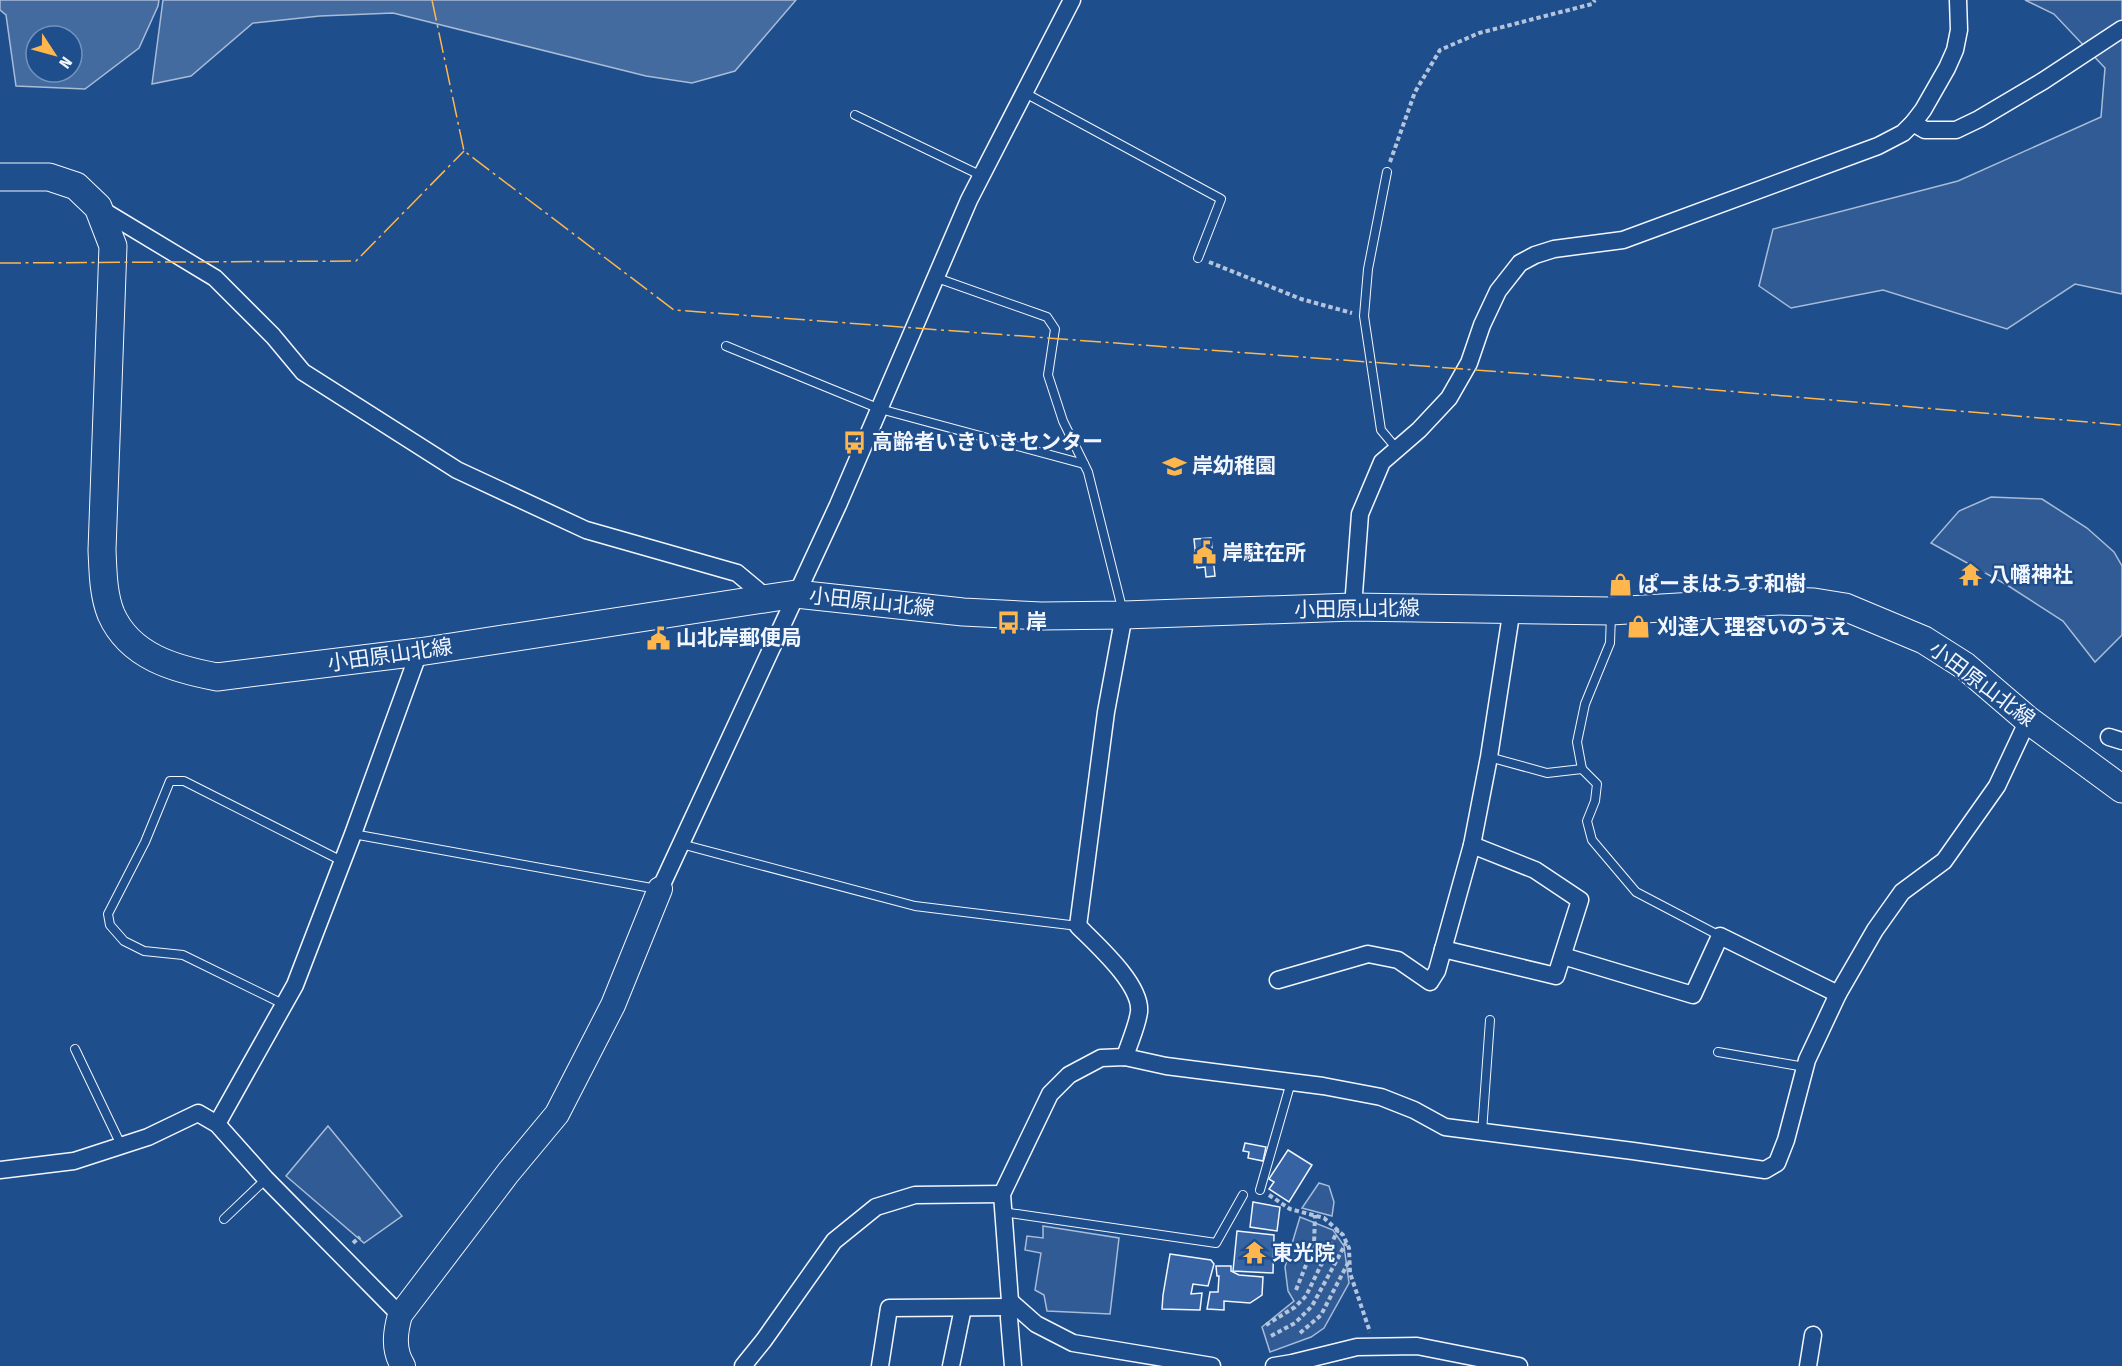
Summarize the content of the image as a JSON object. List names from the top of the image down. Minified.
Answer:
{"streets":{"main road":["小田原山北線"]},"places":{"bus stop":["高齢者いきいきセンター","岸"],"school or university":["岸幼稚園"],"public building":["岸駐在所","山北岸郵便局"],"temple":["八幡神社","東光院"],"shop":["ぱーまはうす和樹","刈達人 理容いのうえ"]},"north":"bottom right"}
